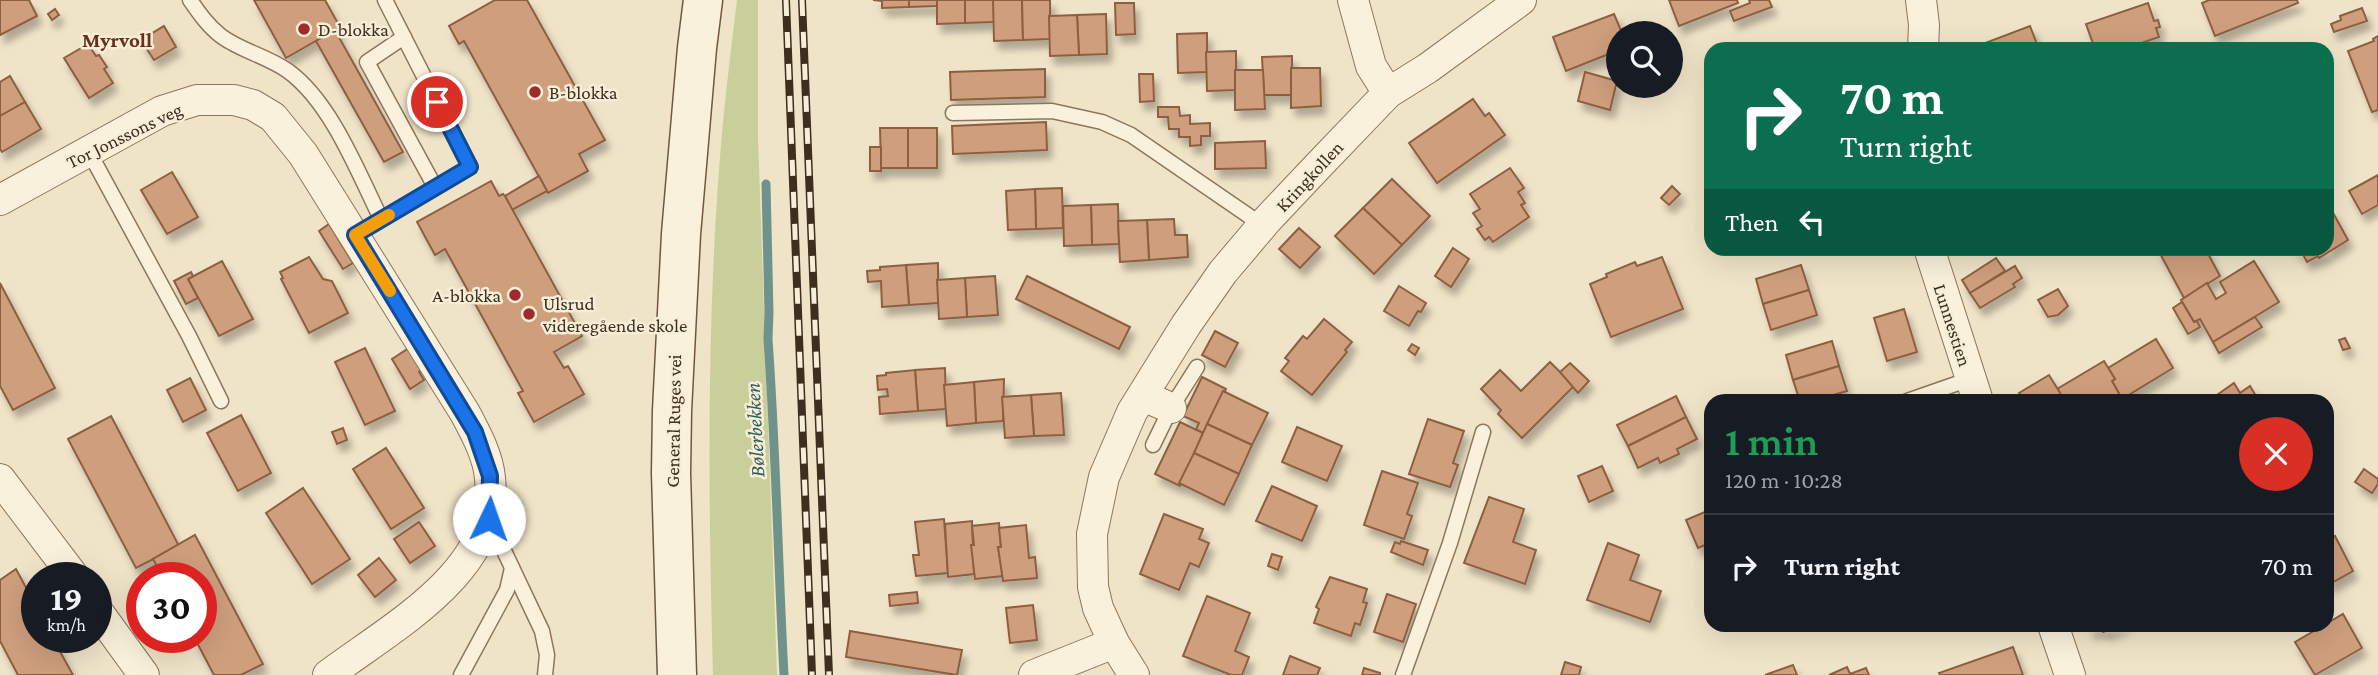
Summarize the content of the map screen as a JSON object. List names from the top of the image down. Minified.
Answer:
{"streets":{"main road":["General Ruges vei"],"street":["Tor Jonssons veg","Kringkollen","Lunnestien"]},"districts":["Myrvoll"],"water":["Bølerbekken"],"places":["D-blokka","B-blokka","A-blokka","Ulsrud videregående skole"],"page":{"turn":["70 m","Turn right"],"then":"Then","heading":["1 min","120 m · 10:28"],"list":[{"name":"Turn right","value":"70 m"}],"speed":"19 km/h","limit":"30"}}
